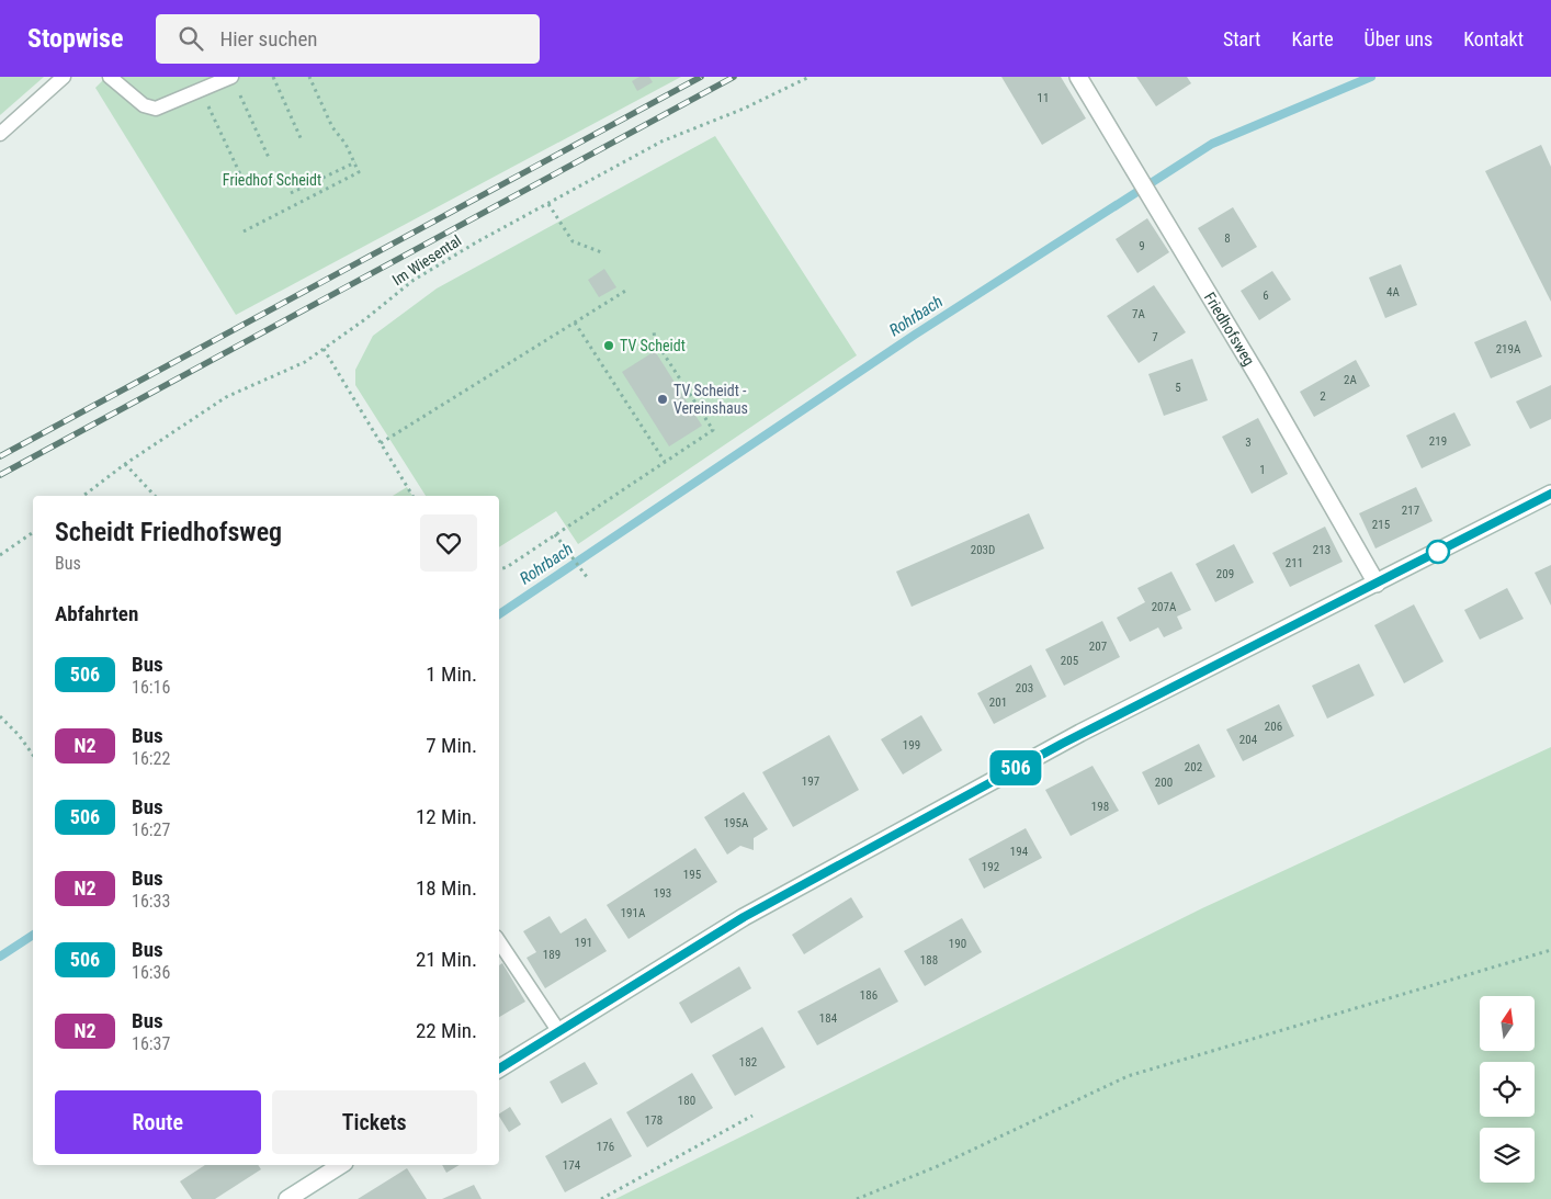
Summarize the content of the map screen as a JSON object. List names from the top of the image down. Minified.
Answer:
{"streets":{"main road":["Friedhofsweg"],"path":["Im Wiesental"]},"water":["Rohrbach"],"parks":["Friedhof Scheidt"],"places":["TV Scheidt","TV Scheidt - Vereinshaus"],"lines":["bus line 506"],"house_numbers":["11","8","9","4A","6","7A","7","219A","2A","5","2","219","3","1","217","215","203D","213","211","209","207A","207","205","203","201","206","204","199","202","197","200","198","195A","194","192","195","193","191A","191","190","189","188","186","184","182","180","178","176","174"],"north":"top","page":{"header":"Stopwise","search":"Hier suchen","nav":["Start","Karte","Über uns","Kontakt"],"on_map":"506","heading":[["Scheidt Friedhofsweg","Bus"],"Abfahrten"],"list":[{"mark":"506","name":"Bus","note":"16:16","value":"1 Min."},{"mark":"N2","name":"Bus","note":"16:22","value":"7 Min."},{"mark":"506","name":"Bus","note":"16:27","value":"12 Min."},{"mark":"N2","name":"Bus","note":"16:33","value":"18 Min."},{"mark":"506","name":"Bus","note":"16:36","value":"21 Min."},{"mark":"N2","name":"Bus","note":"16:37","value":"22 Min."}],"buttons":["Route","Tickets"]}}
